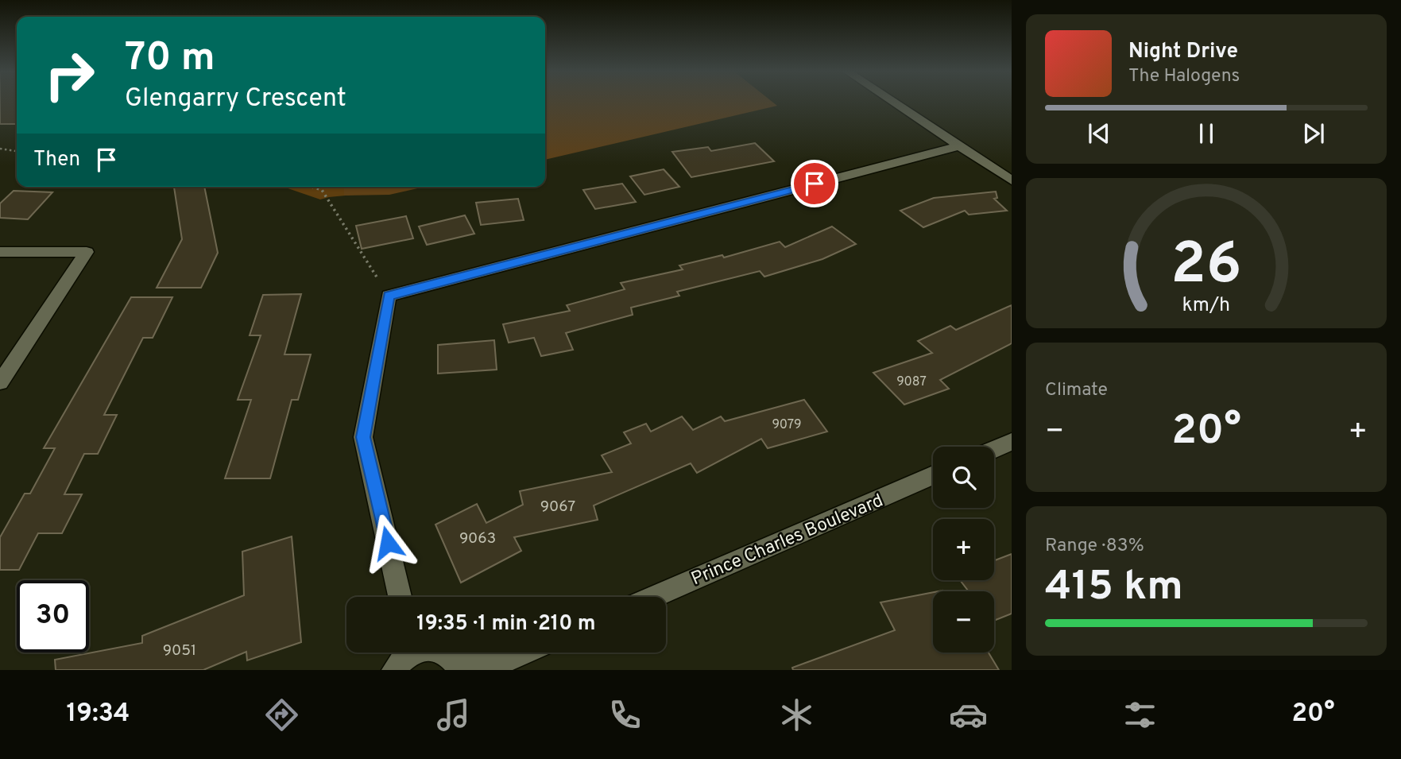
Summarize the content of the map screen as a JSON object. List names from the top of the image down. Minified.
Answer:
{"streets":{"street":["Prince Charles Boulevard"]},"house_numbers":["9087","9079","9067","9063","9051"],"page":{"turn":["70 m","Glengarry Crescent"],"song":["Night Drive","The Halogens"],"then":"Then","tile":["Climate",["Range · 83%","415 km"]],"heat":["−","20°","+"],"map_buttons":["+","−"],"limit":"30","trip":"19:35 · 1 min · 210 m","tabs":["19:34","20°"],"gauge":["26","km/h"]}}
